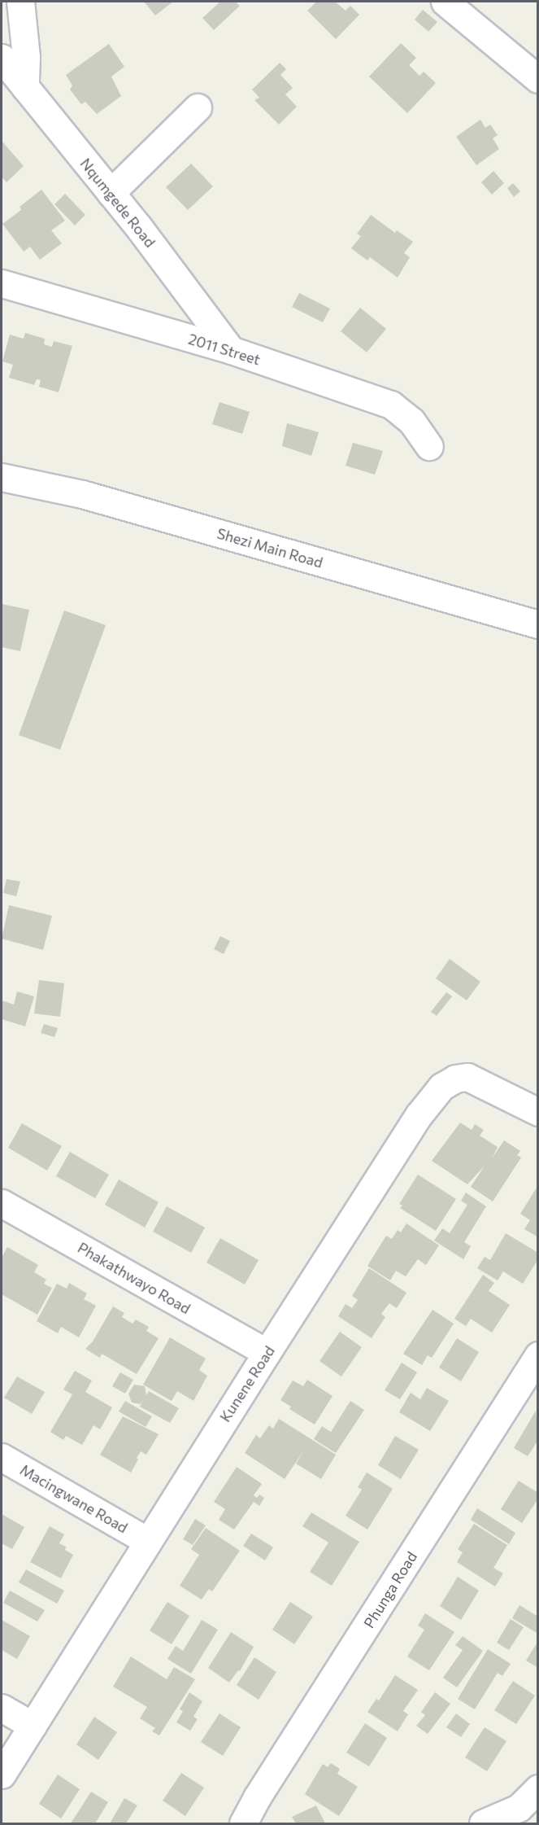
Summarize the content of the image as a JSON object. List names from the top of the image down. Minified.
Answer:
{"streets":{"street":["Nqumgede Road","2011 Street","Shezi Main Road","Phakathwayo Road","Kunene Road","Macingwane Road","Phunga Road"]},"crossings":[["Nqumgede Road","2011 Street"],["Phakathwayo Road","Kunene Road"],["Kunene Road","Macingwane Road"]]}
